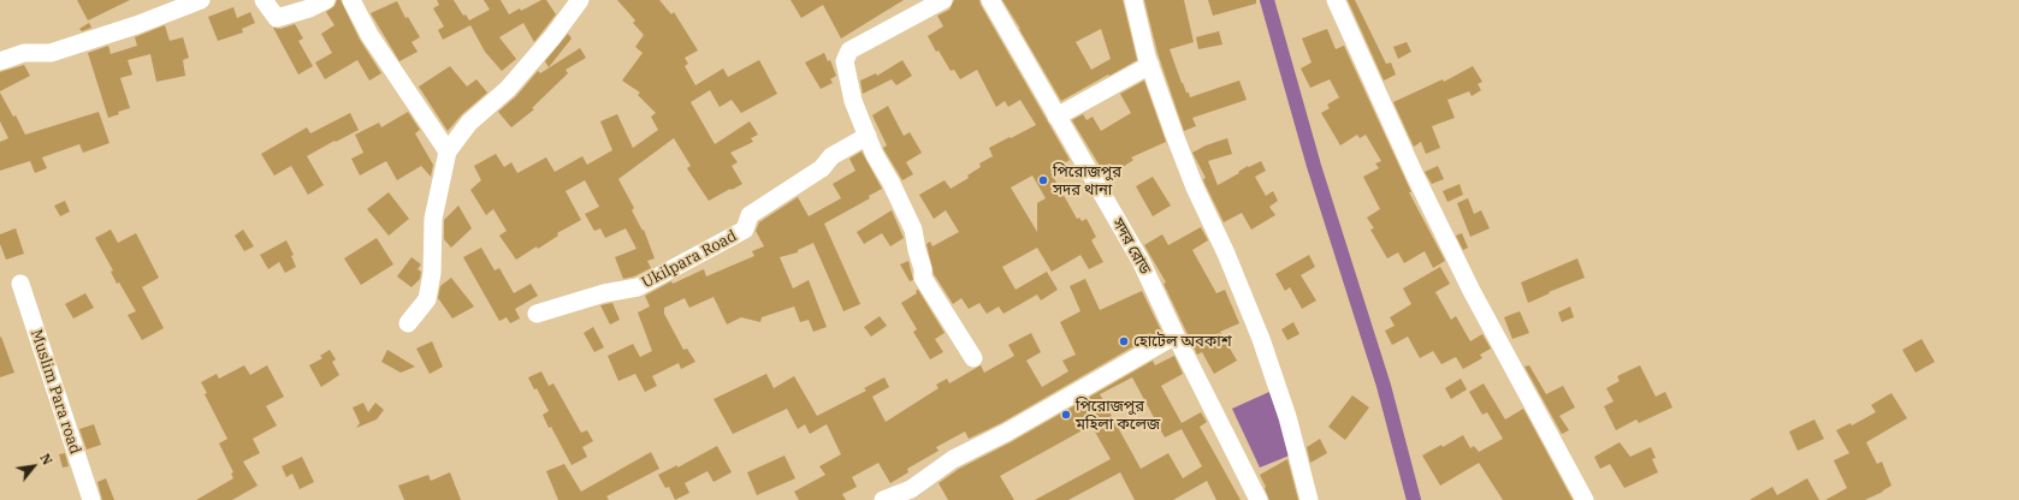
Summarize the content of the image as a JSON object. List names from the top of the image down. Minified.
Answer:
{"streets":{"street":["সদর রোড","Ukilpara Road","Muslim Para road"]},"places":["পিরোজপুর সদর থানা","হোটেল অবকাশ","পিরোজপুর মহিলা কলেজ"],"north":"top right"}
